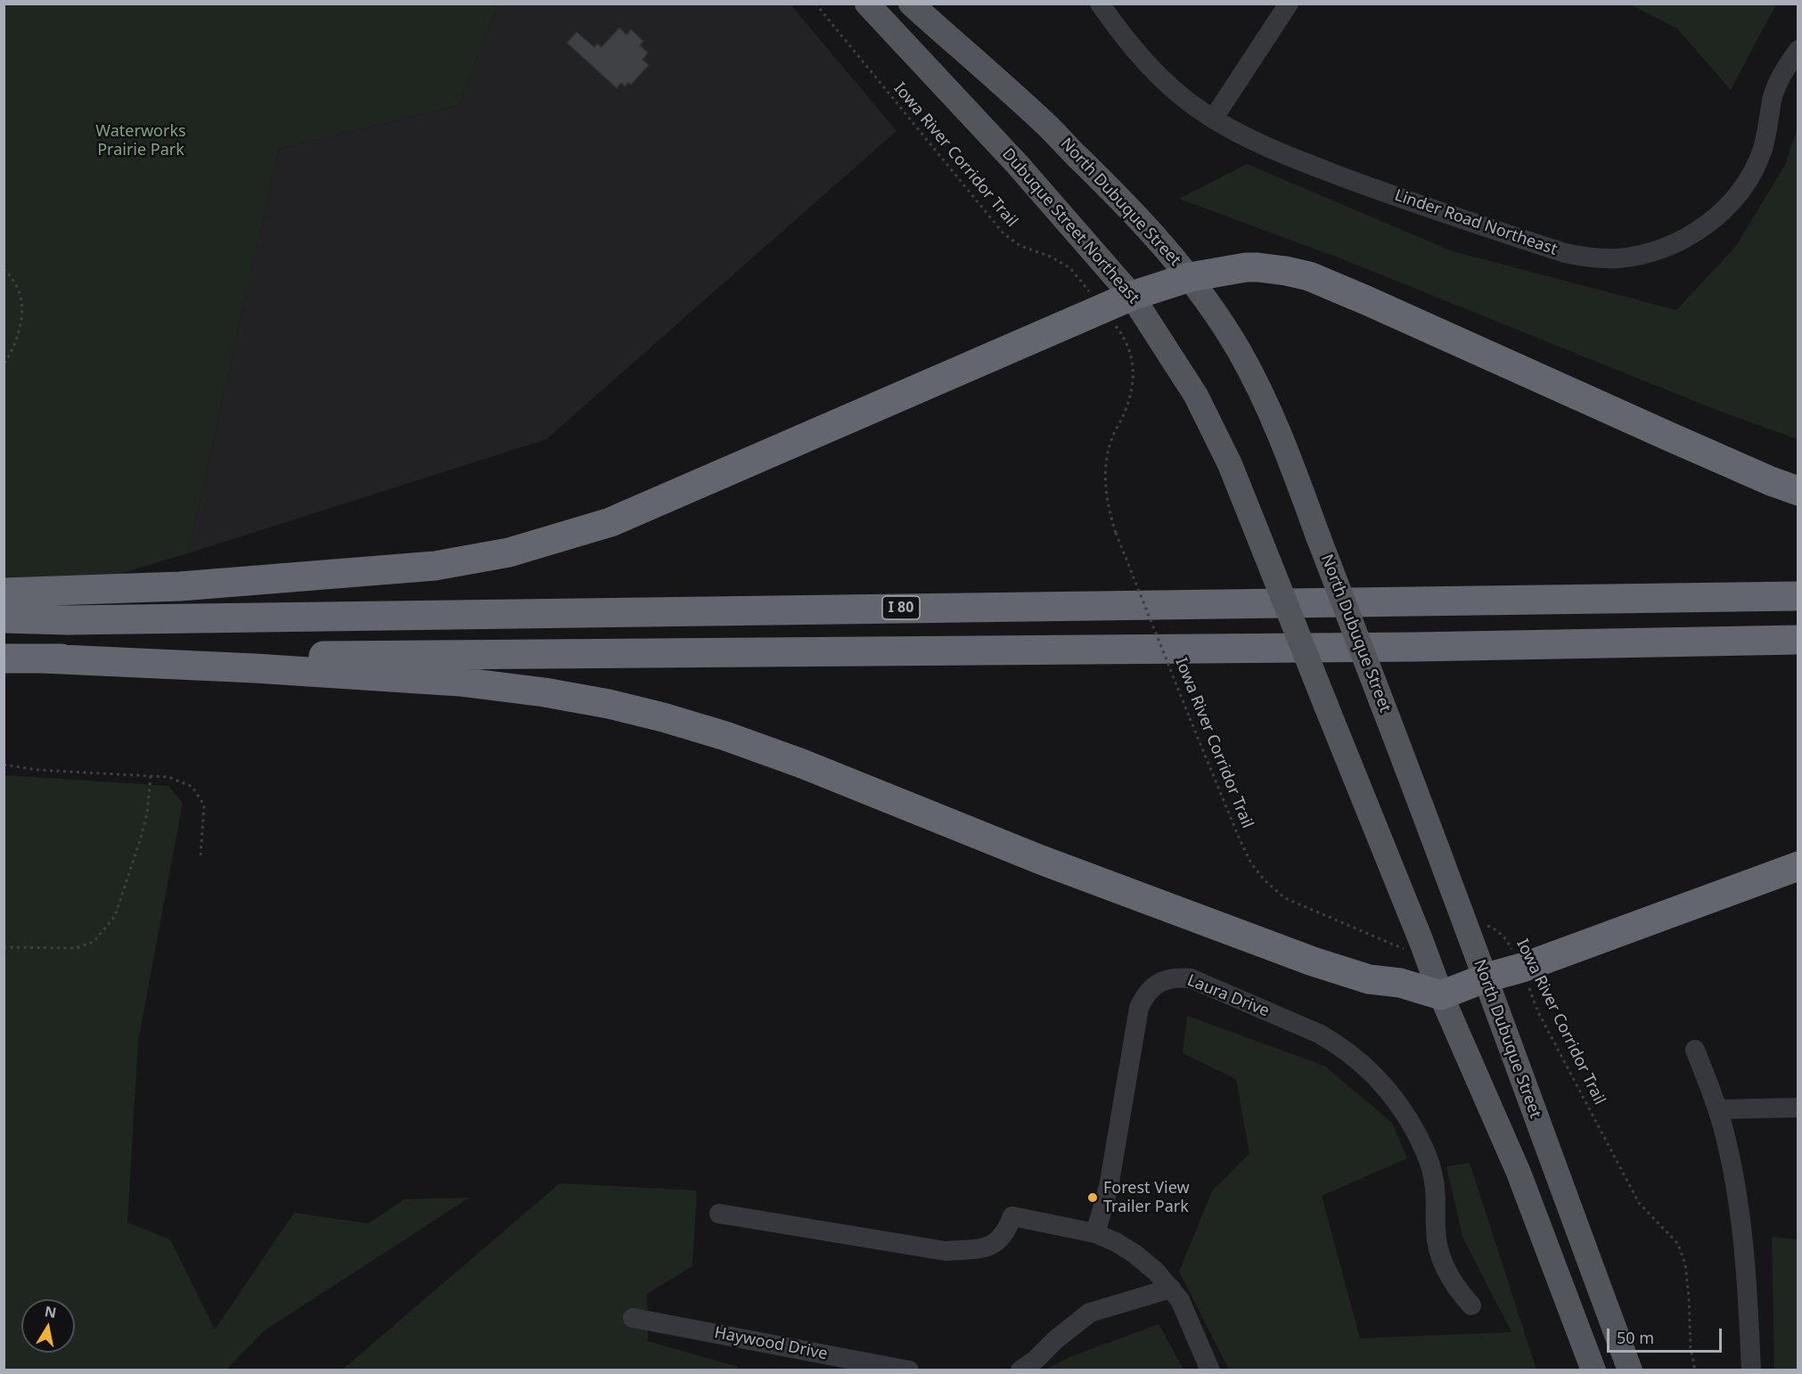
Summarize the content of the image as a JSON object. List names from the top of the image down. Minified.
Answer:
{"streets":{"highway":["I 80"],"main road":["North Dubuque Street","Dubuque Street Northeast"],"street":["Linder Road Northeast","Laura Drive","Haywood Drive"],"path":["Iowa River Corridor Trail"]},"crossings":[["Iowa River Corridor Trail","North Dubuque Street"],["Iowa River Corridor Trail","Dubuque Street Northeast"]],"parks":["Waterworks Prairie Park"],"places":["Forest View Trailer Park"],"scale_bar":"50 m","north":"top"}
